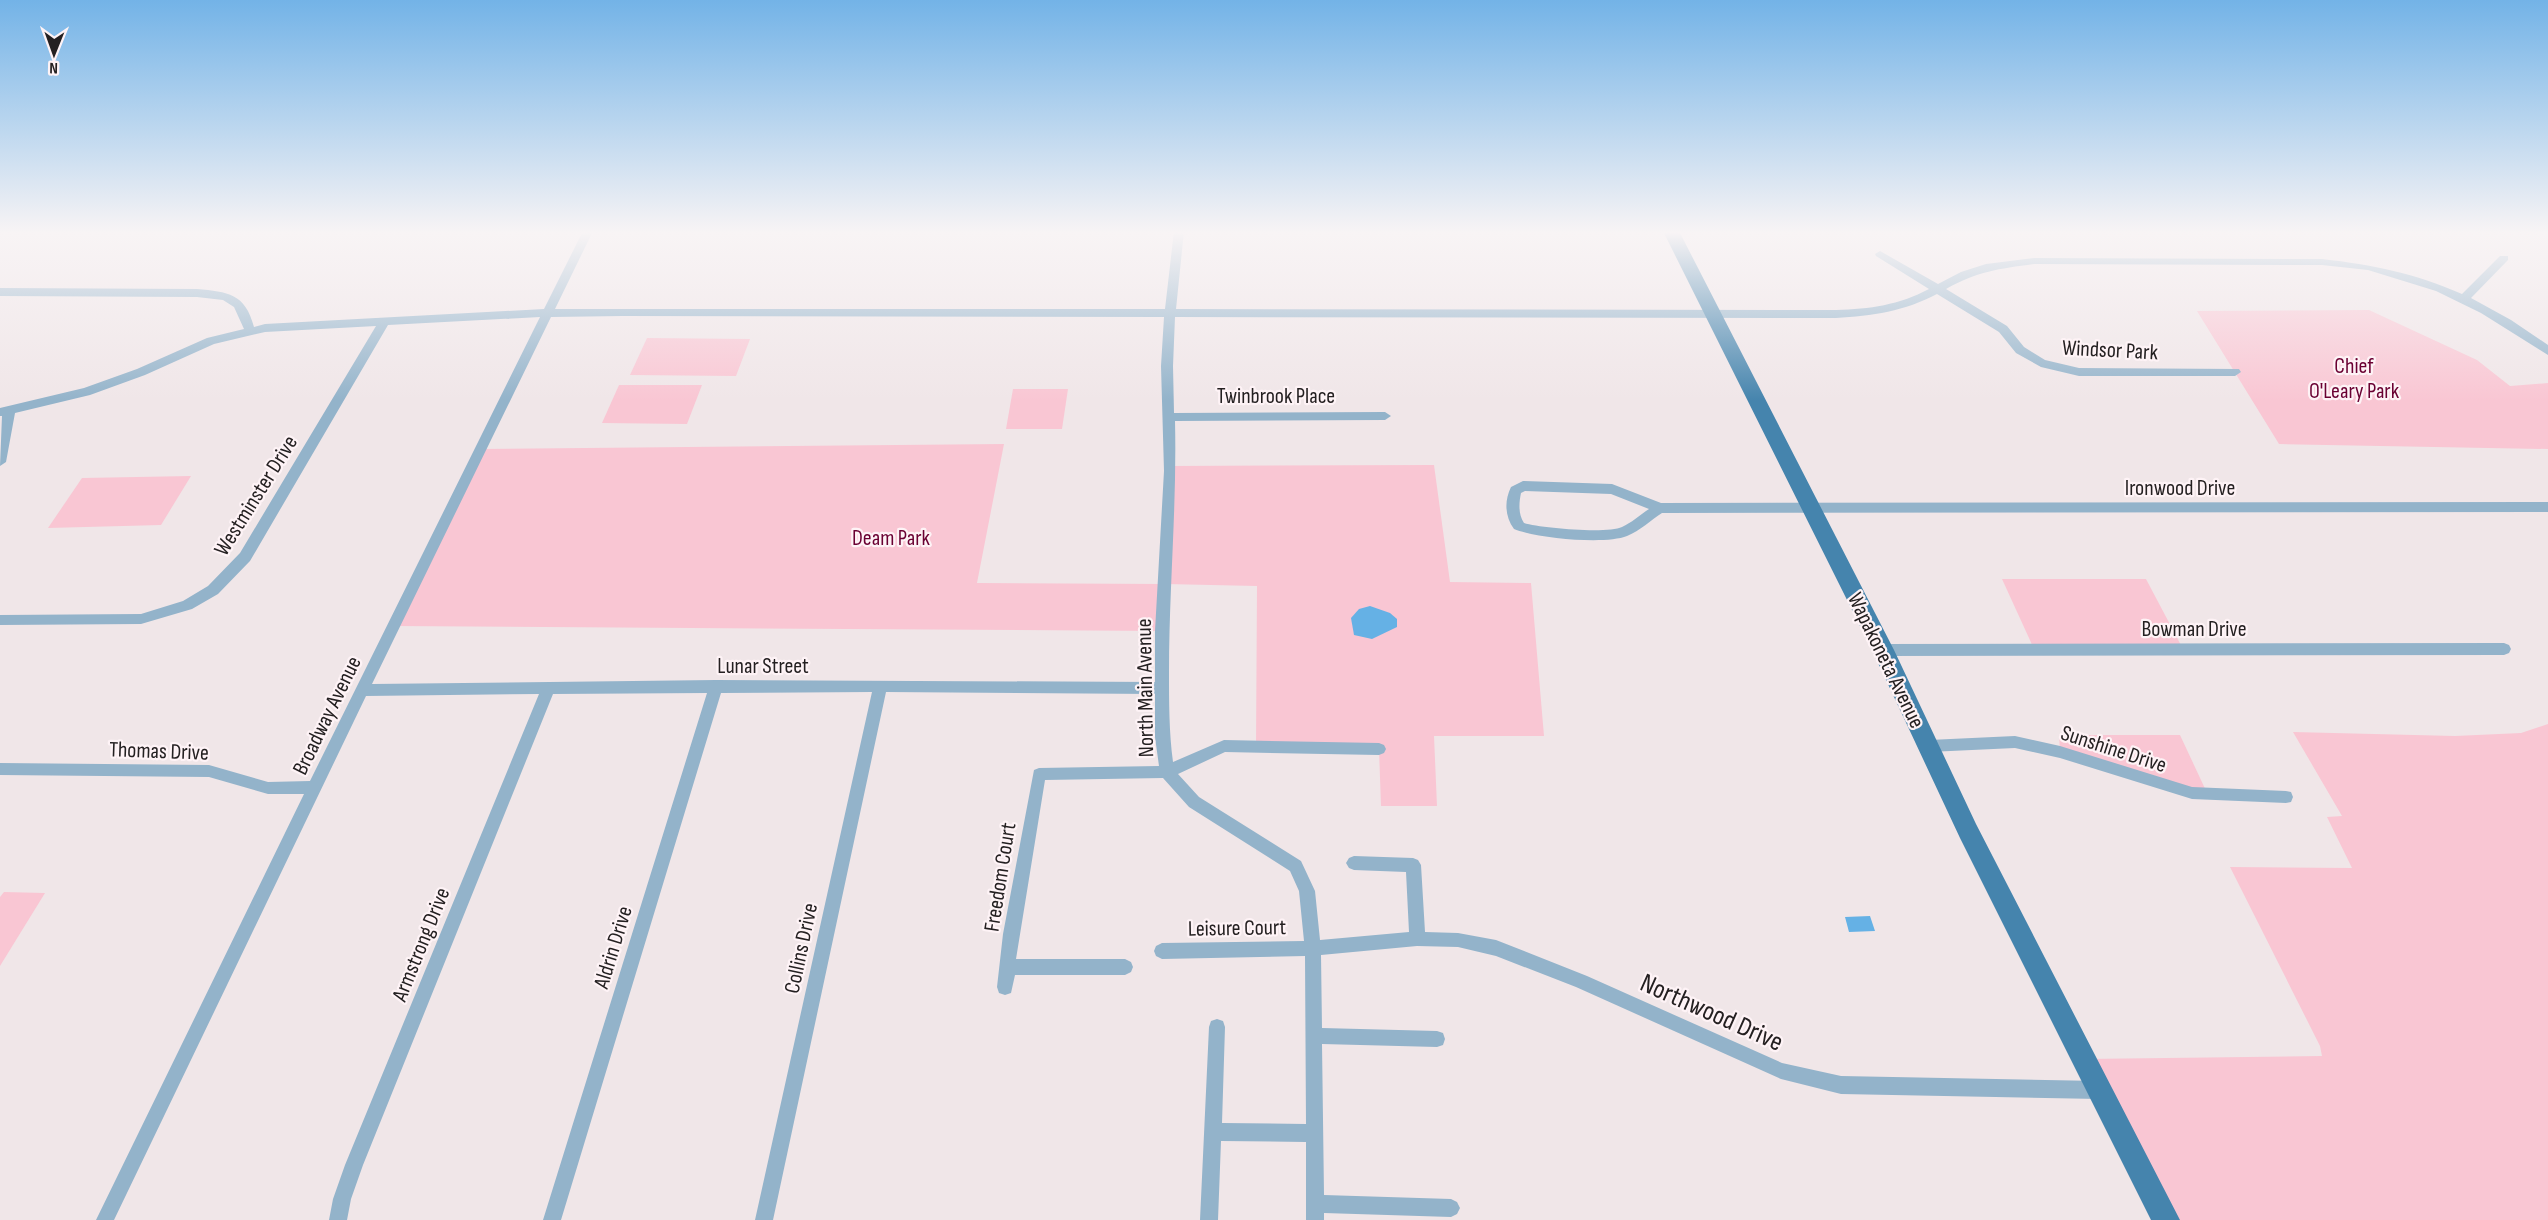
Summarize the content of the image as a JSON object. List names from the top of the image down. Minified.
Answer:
{"streets":{"main road":["Wapakoneta Avenue"],"street":["Windsor Park","Twinbrook Place","Ironwood Drive","Westminster Drive","Bowman Drive","Lunar Street","North Main Avenue","Broadway Avenue","Sunshine Drive","Thomas Drive","Freedom Court","Leisure Court","Armstrong Drive","Aldrin Drive","Collins Drive","Northwood Drive"]},"crossings":[["Twinbrook Place","North Main Avenue"],["Ironwood Drive","Wapakoneta Avenue"],["Bowman Drive","Wapakoneta Avenue"],["Wapakoneta Avenue","Sunshine Drive"],["Wapakoneta Avenue","Northwood Drive"],["Lunar Street","North Main Avenue"],["Lunar Street","Broadway Avenue"],["Lunar Street","Armstrong Drive"],["Lunar Street","Aldrin Drive"],["Lunar Street","Collins Drive"],["North Main Avenue","Freedom Court"],["North Main Avenue","Leisure Court"],["North Main Avenue","Northwood Drive"],["Broadway Avenue","Thomas Drive"],["Leisure Court","Northwood Drive"]],"parks":["Chief O'Leary Park","Deam Park"],"north":"bottom"}
